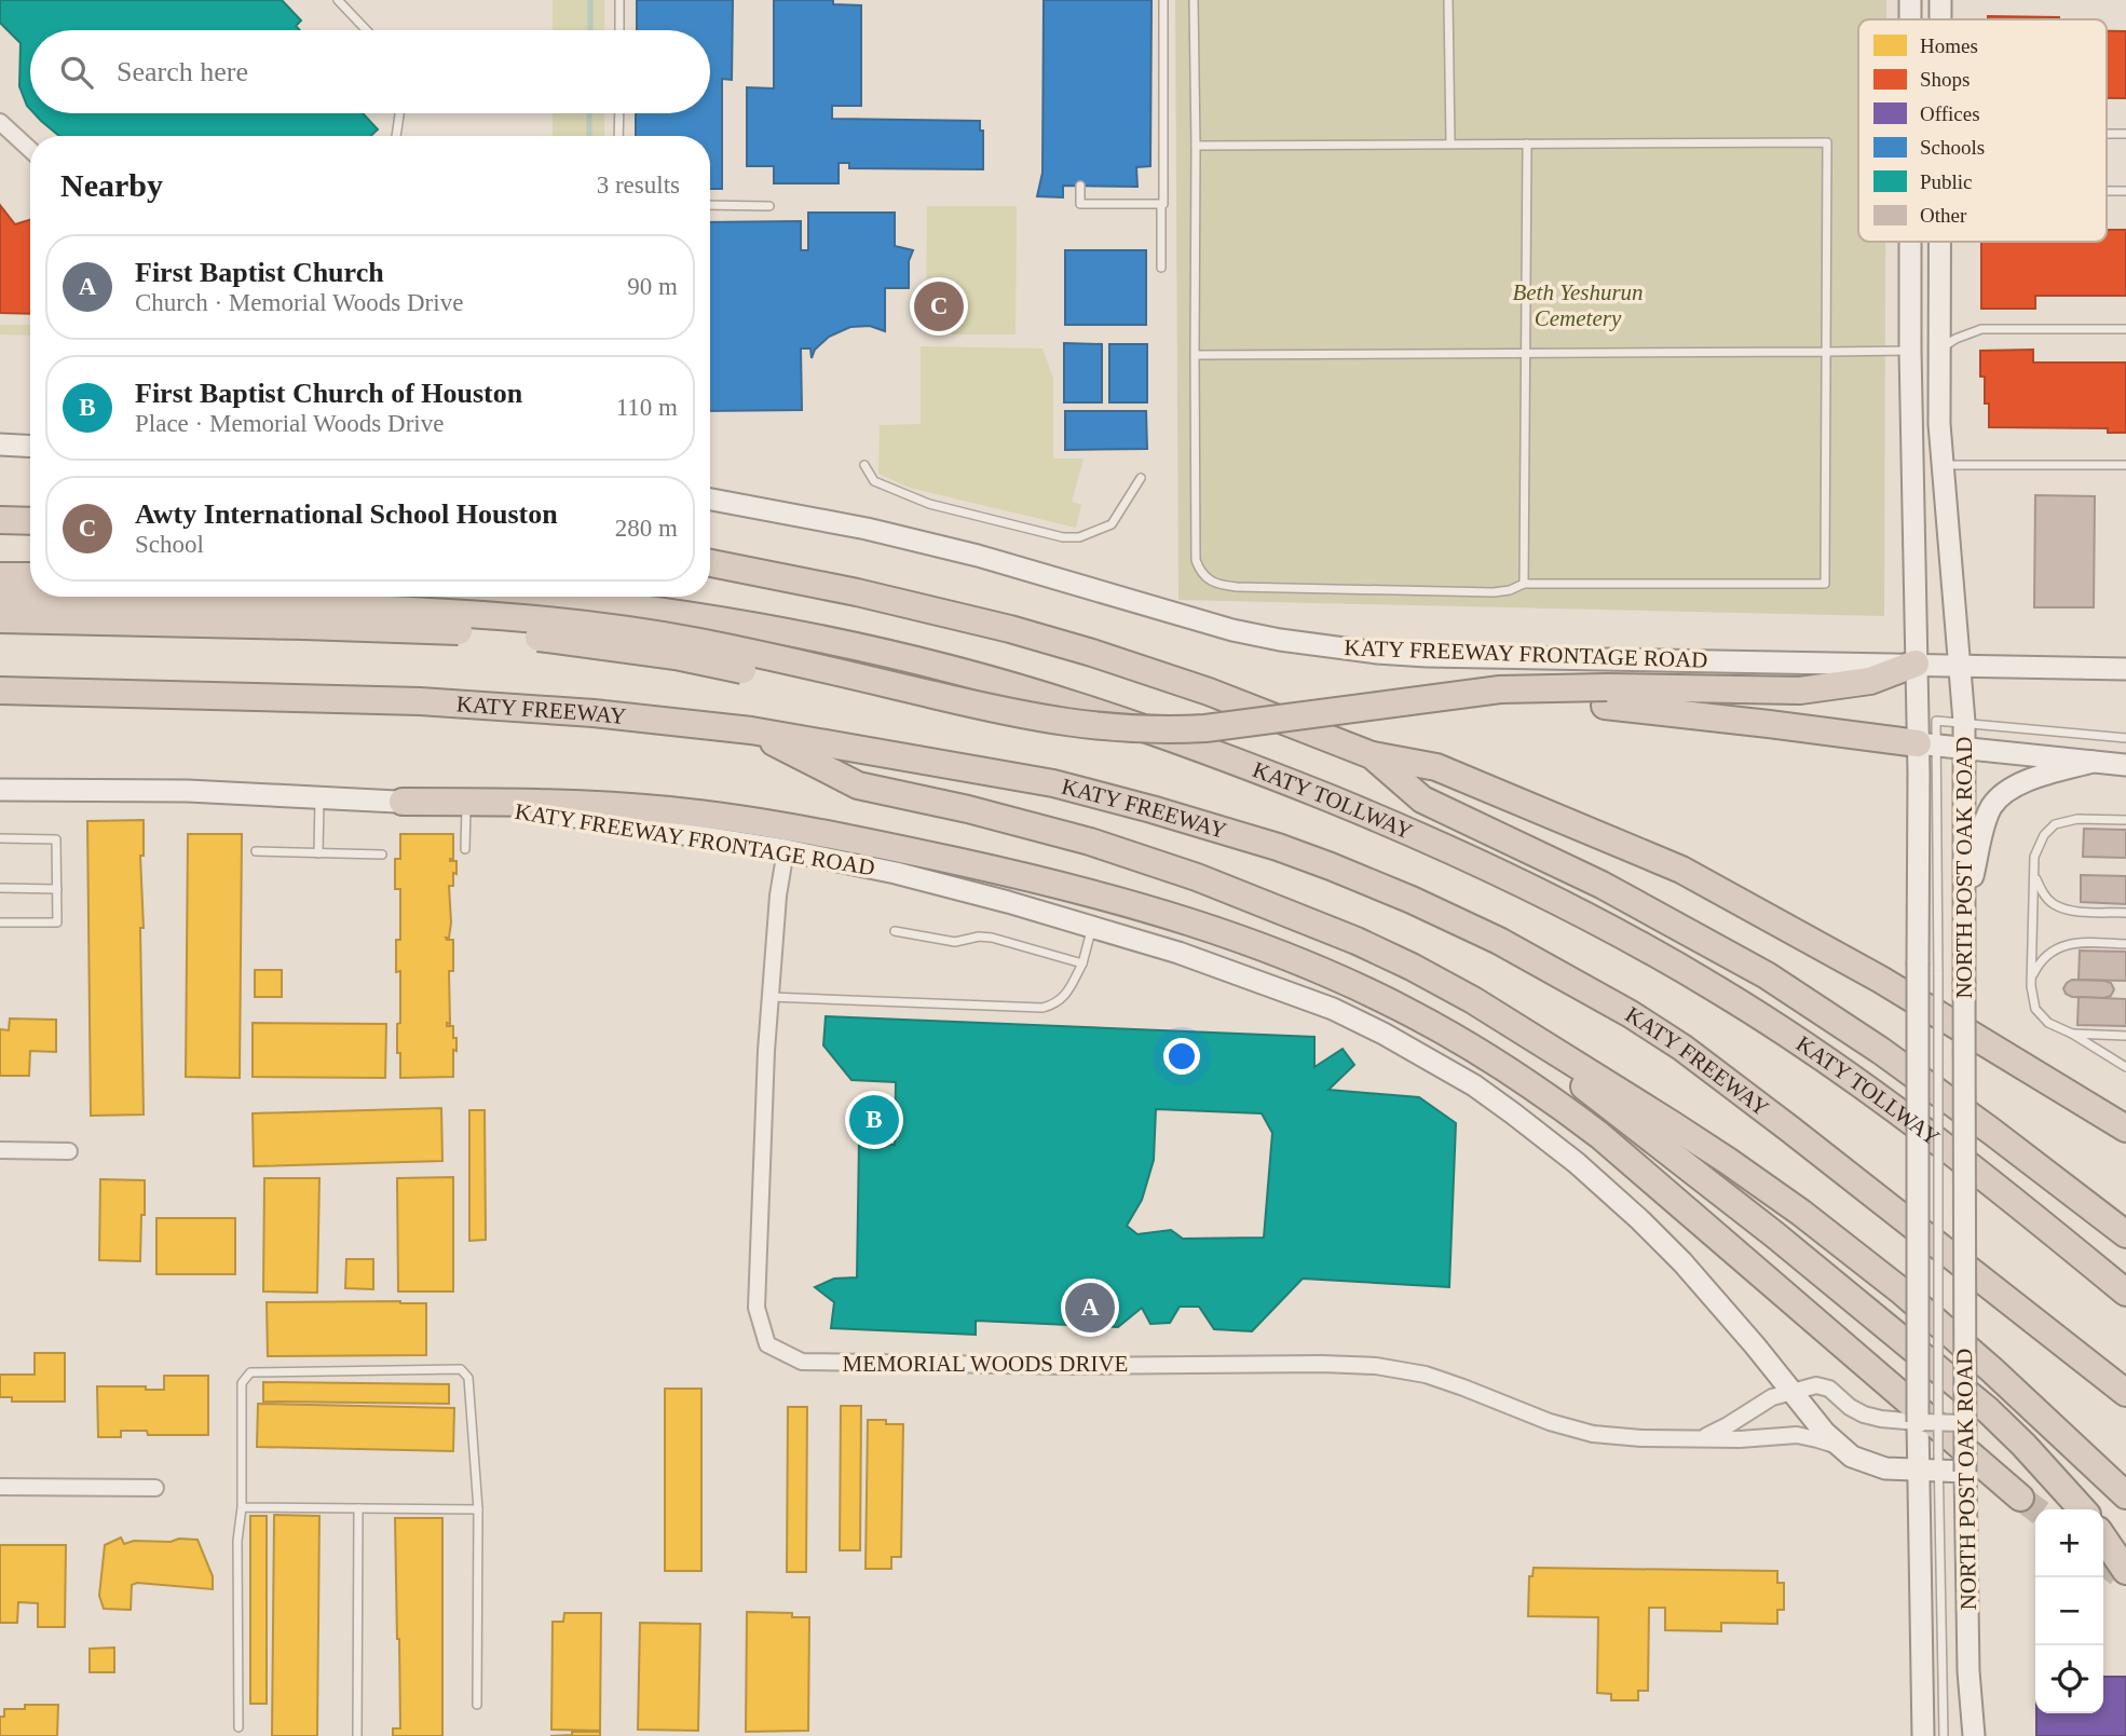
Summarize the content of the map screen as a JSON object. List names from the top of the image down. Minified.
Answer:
{"streets":{"highway":["KATY FREEWAY","KATY TOLLWAY"],"main road":["KATY FREEWAY FRONTAGE ROAD","NORTH POST OAK ROAD"],"street":["MEMORIAL WOODS DRIVE"]},"crossings":[["KATY FREEWAY FRONTAGE ROAD","NORTH POST OAK ROAD"],["KATY FREEWAY FRONTAGE ROAD","MEMORIAL WOODS DRIVE"],["NORTH POST OAK ROAD","MEMORIAL WOODS DRIVE"]],"parks":["Beth Yeshurun Cemetery"],"legend":["Homes","Shops","Offices","Schools","Public","Other"],"page":{"search":"Search here","heading":["Nearby","3 results"],"list":[{"mark":"A","name":"First Baptist Church","note":"Church · Memorial Woods Drive","value":"90 m"},{"mark":"B","name":"First Baptist Church of Houston","note":"Place · Memorial Woods Drive","value":"110 m"},{"mark":"C","name":"Awty International School Houston","note":"School","value":"280 m"}],"pins":["C","B","A"],"map_buttons":["+","−"]}}
